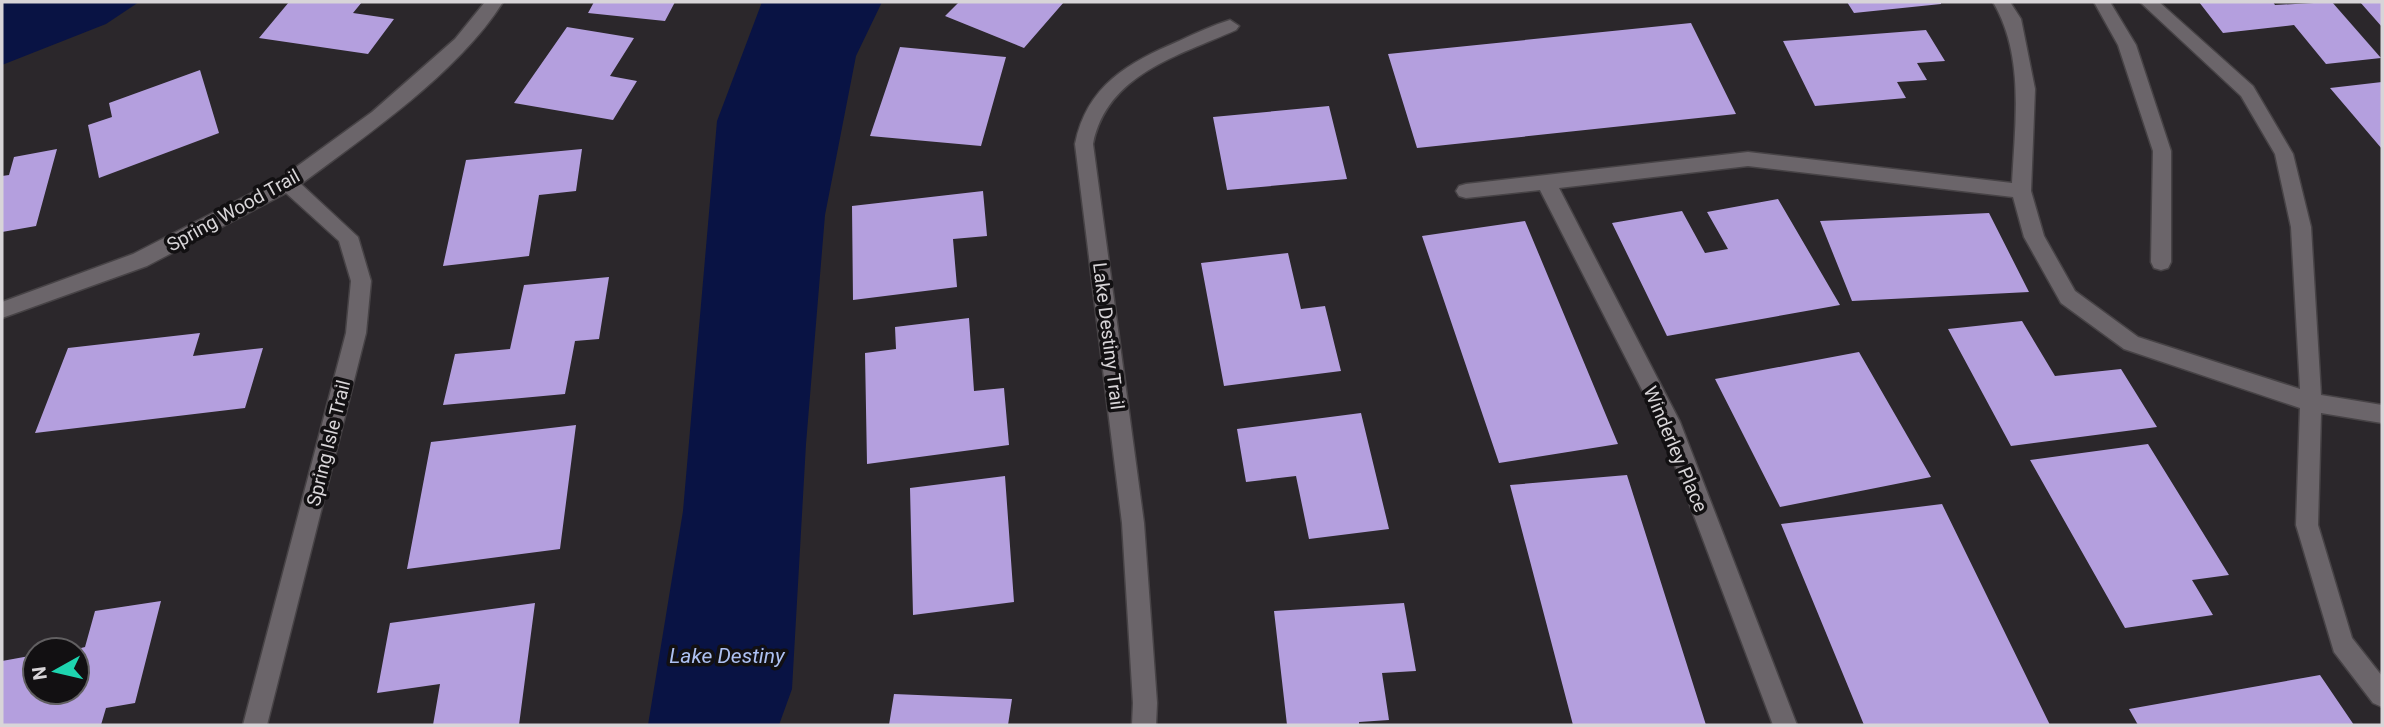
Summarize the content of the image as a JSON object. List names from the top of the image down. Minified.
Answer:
{"streets":{"street":["Spring Wood Trail","Lake Destiny Trail","Spring Isle Trail","Winderley Place"]},"crossings":[["Spring Wood Trail","Spring Isle Trail"]],"water":["Lake Destiny"],"north":"left"}
